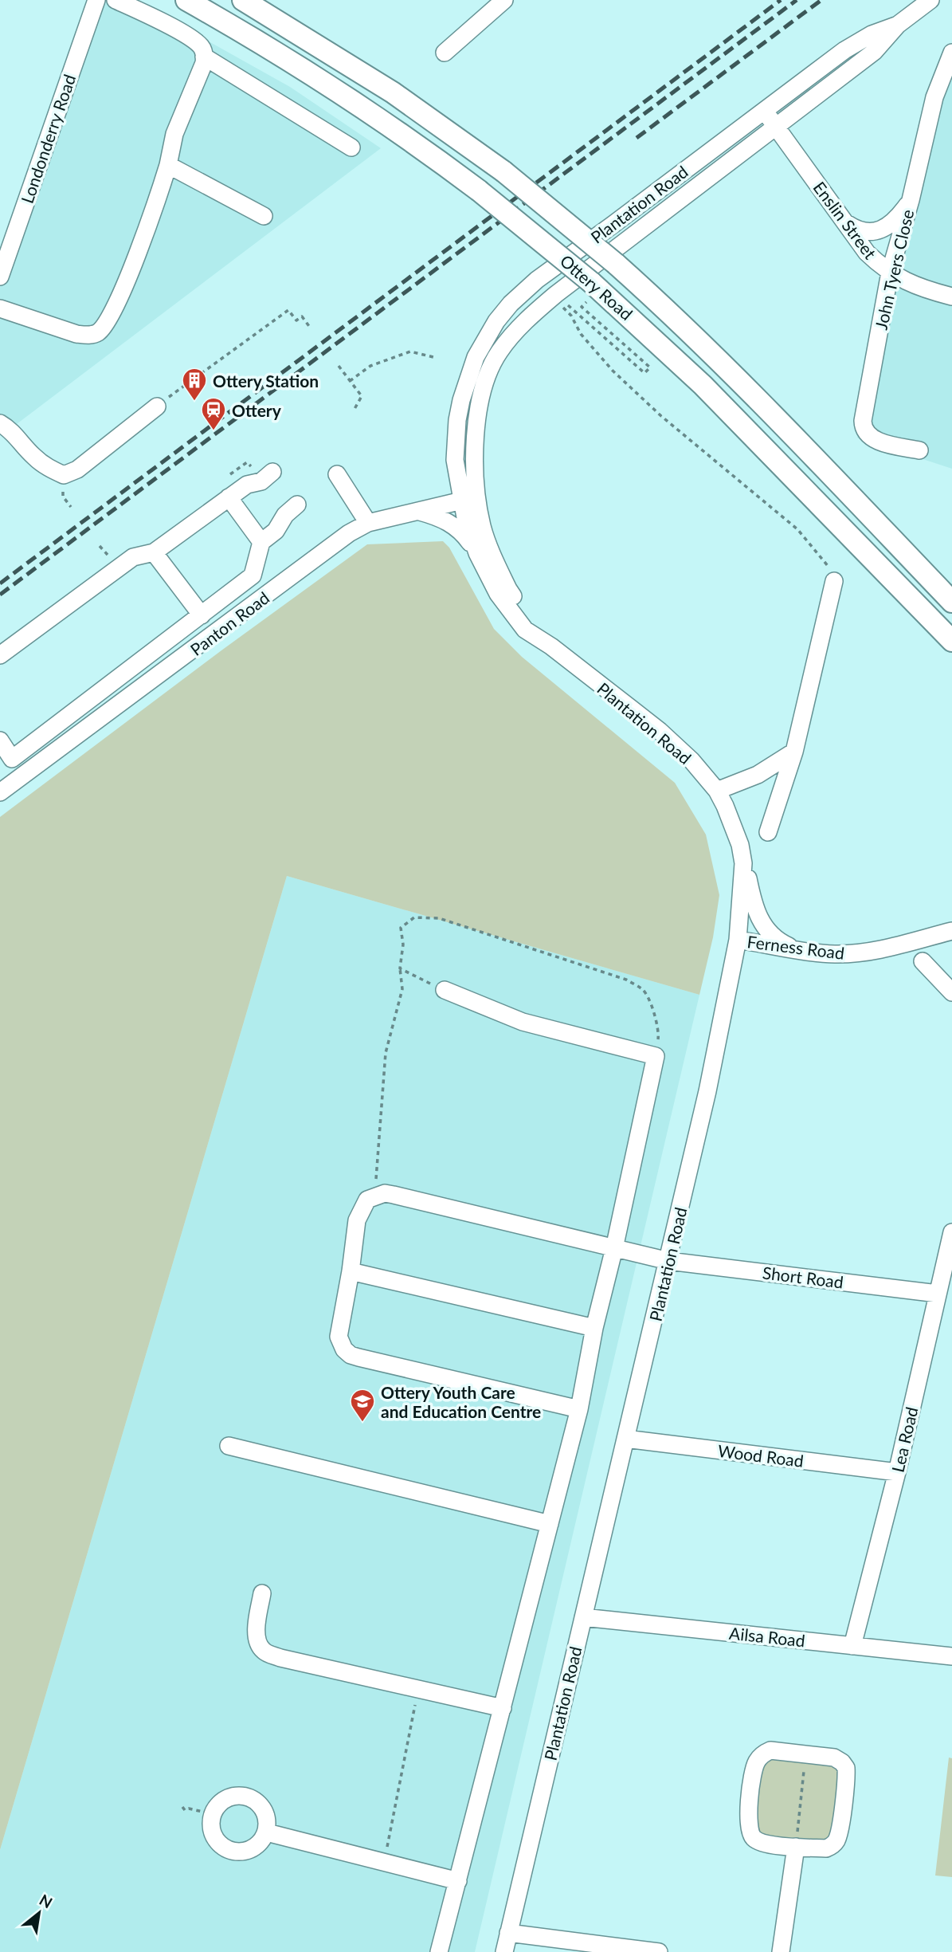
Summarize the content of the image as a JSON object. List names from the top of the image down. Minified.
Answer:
{"streets":{"main road":["Ottery Road"],"street":["Londonderry Road","Plantation Road","Enslin Street","John Tyers Close","Panton Road","Ferness Road","Short Road","Lea Road","Wood Road","Ailsa Road"]},"crossings":[["Plantation Road","Enslin Street"],["Plantation Road","Panton Road"],["Plantation Road","Ferness Road"],["Plantation Road","Short Road"],["Plantation Road","Wood Road"],["Plantation Road","Ailsa Road"],["Enslin Street","John Tyers Close"],["Short Road","Lea Road"],["Lea Road","Wood Road"],["Lea Road","Ailsa Road"]],"places":{"building":["Ottery Station"],"station":["Ottery"],"school or university":["Ottery Youth Care and Education Centre"]},"north":"top right"}
